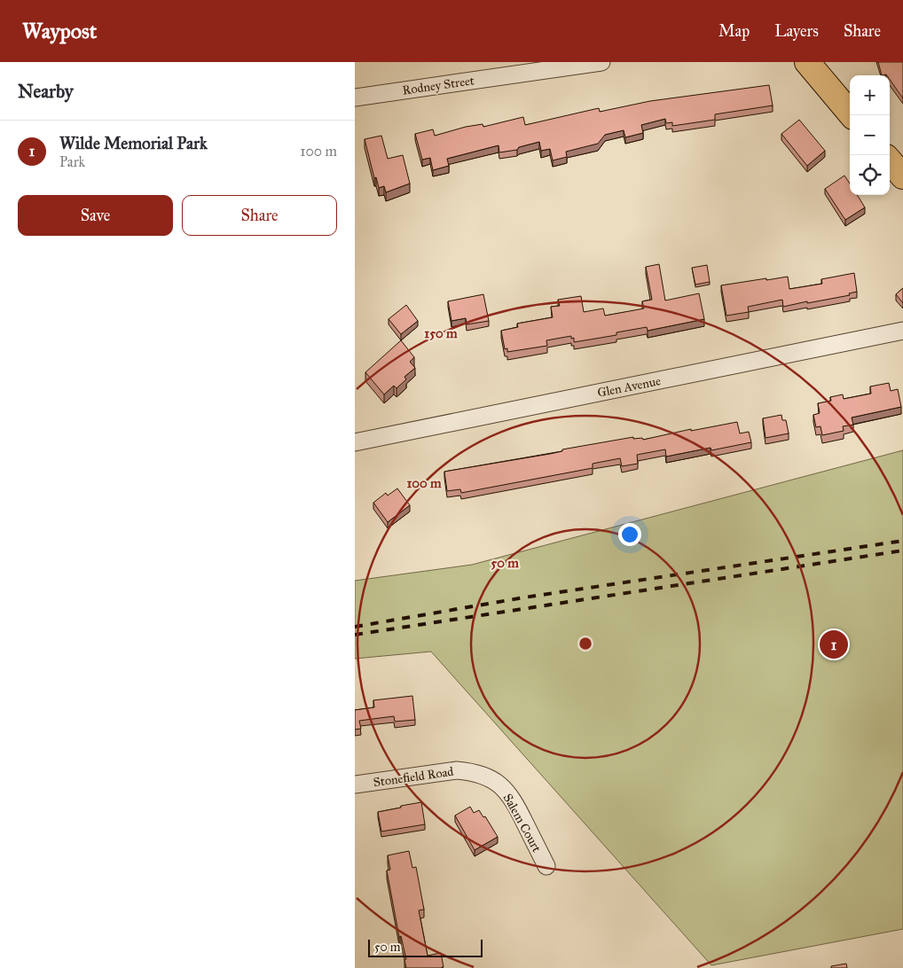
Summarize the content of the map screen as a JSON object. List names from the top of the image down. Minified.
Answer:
{"streets":{"street":["Rodney Street","Glen Avenue","Stonefield Road","Salem Court"]},"crossings":[["Stonefield Road","Salem Court"]],"scale_bar":"50 m","page":{"header":"Waypost","nav":["Map","Layers","Share"],"heading":"Nearby","map_buttons":["+","−"],"list":[{"mark":"1","name":"Wilde Memorial Park","note":"Park","value":"100 m"}],"buttons":["Save","Share"],"pins":"1","scale":"50 m"},"rings":["150 m","100 m","50 m"]}
